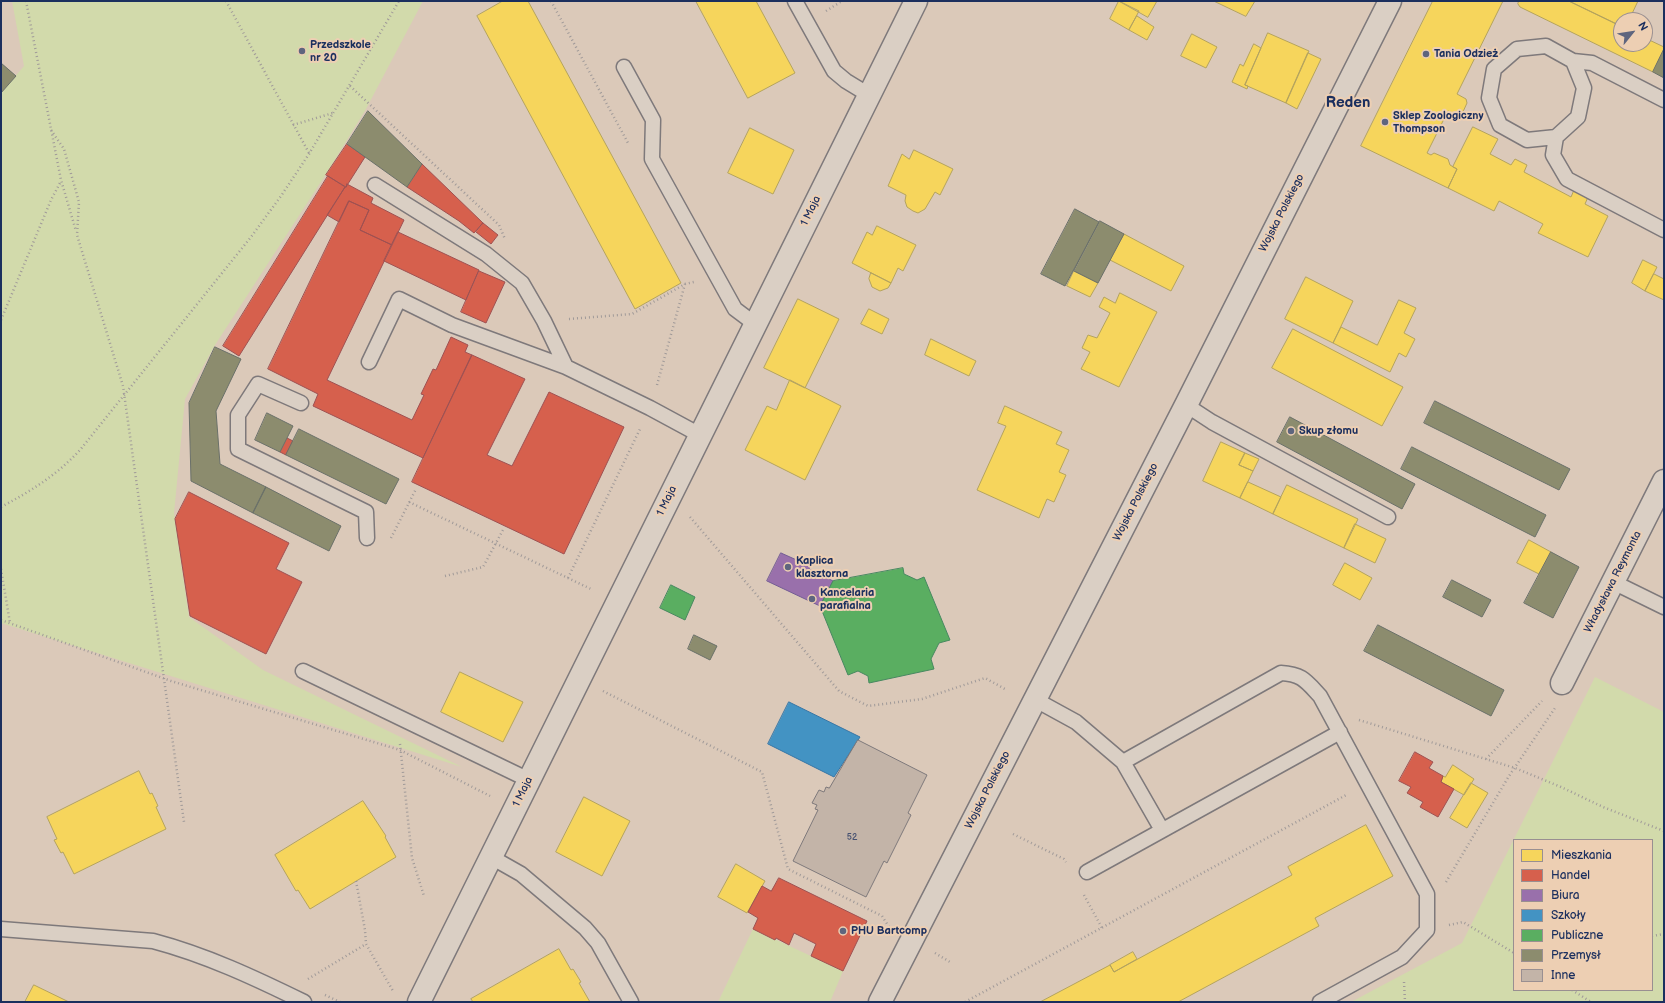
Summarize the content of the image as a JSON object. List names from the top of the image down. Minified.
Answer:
{"streets":{"street":["1 Maja","Wojska Polskiego","Władysława Reymonta"]},"districts":["Reden"],"places":["Przedszkole nr 20","Tania Odzież","Sklep Zoologiczny Thompson","Skup złomu","Kaplica klasztorna","Kancelaria parafialna","PHU Bartcomp"],"house_numbers":["52"],"legend":["Mieszkania","Handel","Biura","Szkoły","Publiczne","Przemysł","Inne"],"north":"top right"}
